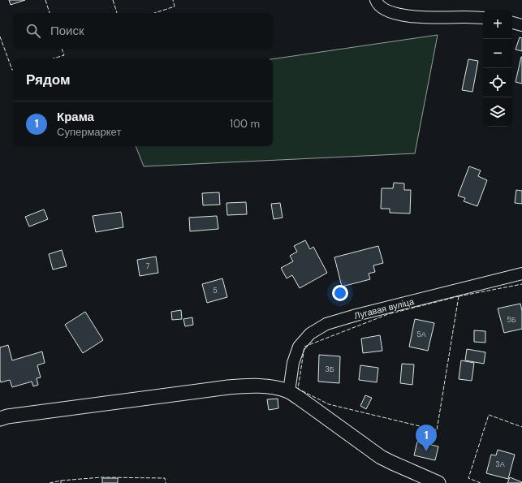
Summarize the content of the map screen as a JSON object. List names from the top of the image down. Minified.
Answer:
{"streets":{"street":["Лугавая вуліца"]},"house_numbers":["7","5","5Б","5А","3Б","3А"],"page":{"map_buttons":["+","−"],"search":"Поиск","heading":"Рядом","list":[{"mark":"1","name":"Крама","note":"Супермаркет","value":"100 m"}],"pins":"1"}}
